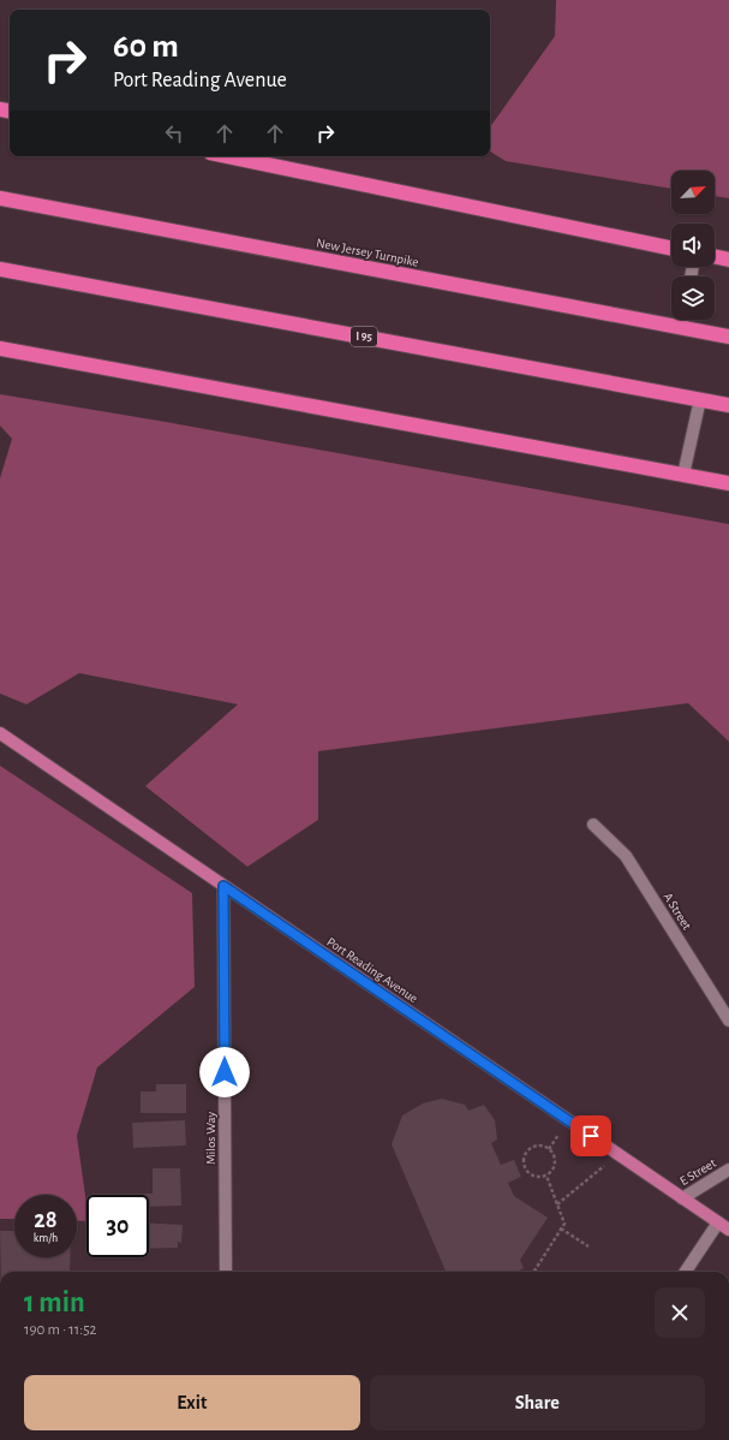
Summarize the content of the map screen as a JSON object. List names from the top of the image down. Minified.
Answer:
{"streets":{"highway":["New Jersey Turnpike","I 95"],"main road":["Port Reading Avenue"],"street":["A Street","Milos Way","E Street"]},"crossings":[["Port Reading Avenue","Milos Way"],["Port Reading Avenue","E Street"]],"north":"top right","page":{"turn":["60 m","Port Reading Avenue"],"speed":"28 km/h","limit":"30","heading":["1 min","190 m · 11:52"],"buttons":["Exit","Share"]}}
